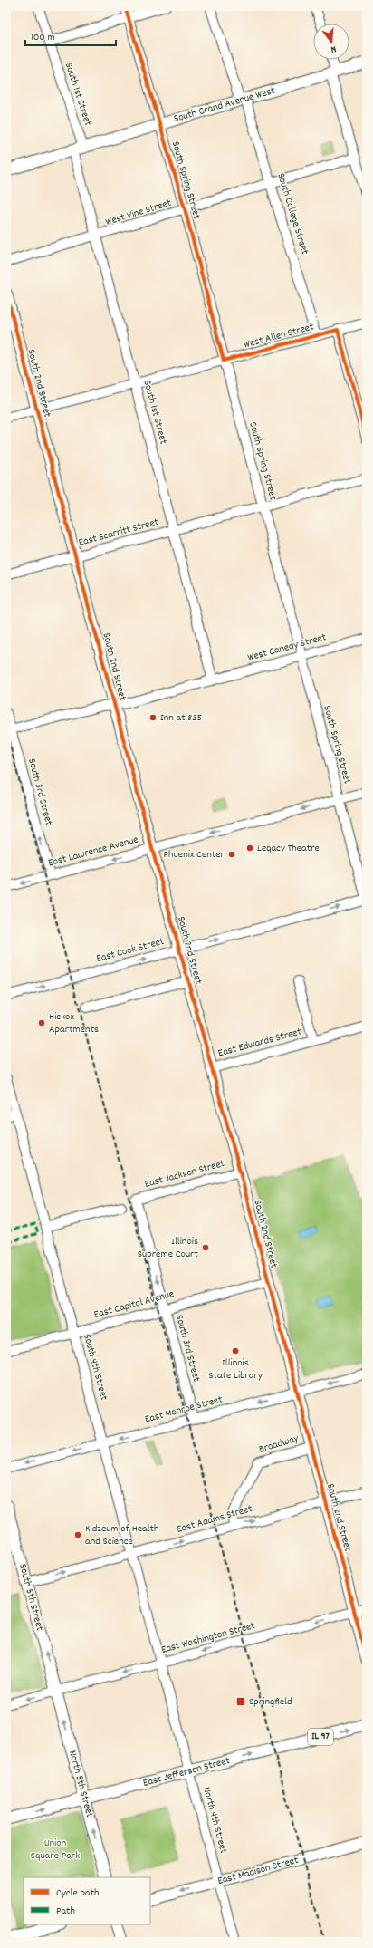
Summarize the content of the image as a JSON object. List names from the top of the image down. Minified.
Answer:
{"streets":{"main road":["South Grand Avenue West","South 2nd Street","South 5th Street","IL 97","East Jefferson Street","North 5th Street","East Madison Street"],"street":["South 1st Street","South Spring Street","West Vine Street","South College Street","West Allen Street","East Scarritt Street","West Canedy Street","South 3rd Street","East Lawrence Avenue","East Cook Street","East Edwards Street","East Jackson Street","East Capitol Avenue","South 4th Street","East Monroe Street","Broadway","East Adams Street","East Washington Street","North 4th Street"]},"crossings":[["South 1st Street","South Grand Avenue West"],["South 1st Street","West Vine Street"],["South 1st Street","West Allen Street"],["South 1st Street","East Scarritt Street"],["South 1st Street","West Canedy Street"],["South Grand Avenue West","South Spring Street"],["South Grand Avenue West","South College Street"],["South Spring Street","West Vine Street"],["South Spring Street","West Allen Street"],["South Spring Street","East Scarritt Street"],["South Spring Street","West Canedy Street"],["South Spring Street","East Lawrence Avenue"],["South Spring Street","East Cook Street"],["West Vine Street","South College Street"],["South College Street","West Allen Street"],["West Allen Street","South 2nd Street"],["South 2nd Street","East Scarritt Street"],["South 2nd Street","West Canedy Street"],["South 2nd Street","East Lawrence Avenue"],["South 2nd Street","East Cook Street"],["South 2nd Street","East Edwards Street"],["South 2nd Street","East Jackson Street"],["South 2nd Street","East Capitol Avenue"],["South 2nd Street","East Monroe Street"],["South 2nd Street","Broadway"],["South 2nd Street","East Adams Street"],["South 2nd Street","East Washington Street"],["West Canedy Street","South 3rd Street"],["South 3rd Street","East Lawrence Avenue"],["South 3rd Street","East Jackson Street"],["South 3rd Street","East Capitol Avenue"],["South 3rd Street","East Monroe Street"],["East Capitol Avenue","South 4th Street"],["South 4th Street","East Monroe Street"],["South 4th Street","East Adams Street"],["South 4th Street","East Washington Street"],["South 4th Street","North 4th Street"],["Broadway","East Adams Street"],["East Adams Street","South 5th Street"],["South 5th Street","East Washington Street"],["South 5th Street","North 5th Street"],["East Washington Street","North 5th Street"],["East Washington Street","North 4th Street"],["East Jefferson Street","North 5th Street"],["East Jefferson Street","North 4th Street"],["North 4th Street","East Madison Street"]],"one_way":["East Lawrence Avenue","East Cook Street","East Monroe Street","East Adams Street","South 5th Street","East Washington Street","East Jefferson Street","North 5th Street"],"parks":["Union Square Park"],"places":{"other":["Inn at 835","Legacy Theatre","Phoenix Center","Hickox Apartments","Illinois Supreme Court","Illinois State Library","Kidzeum of Health and Science"],"transit":["Springfield"]},"legend":["Cycle path","Path"],"scale_bar":"100 m","north":"bottom"}
